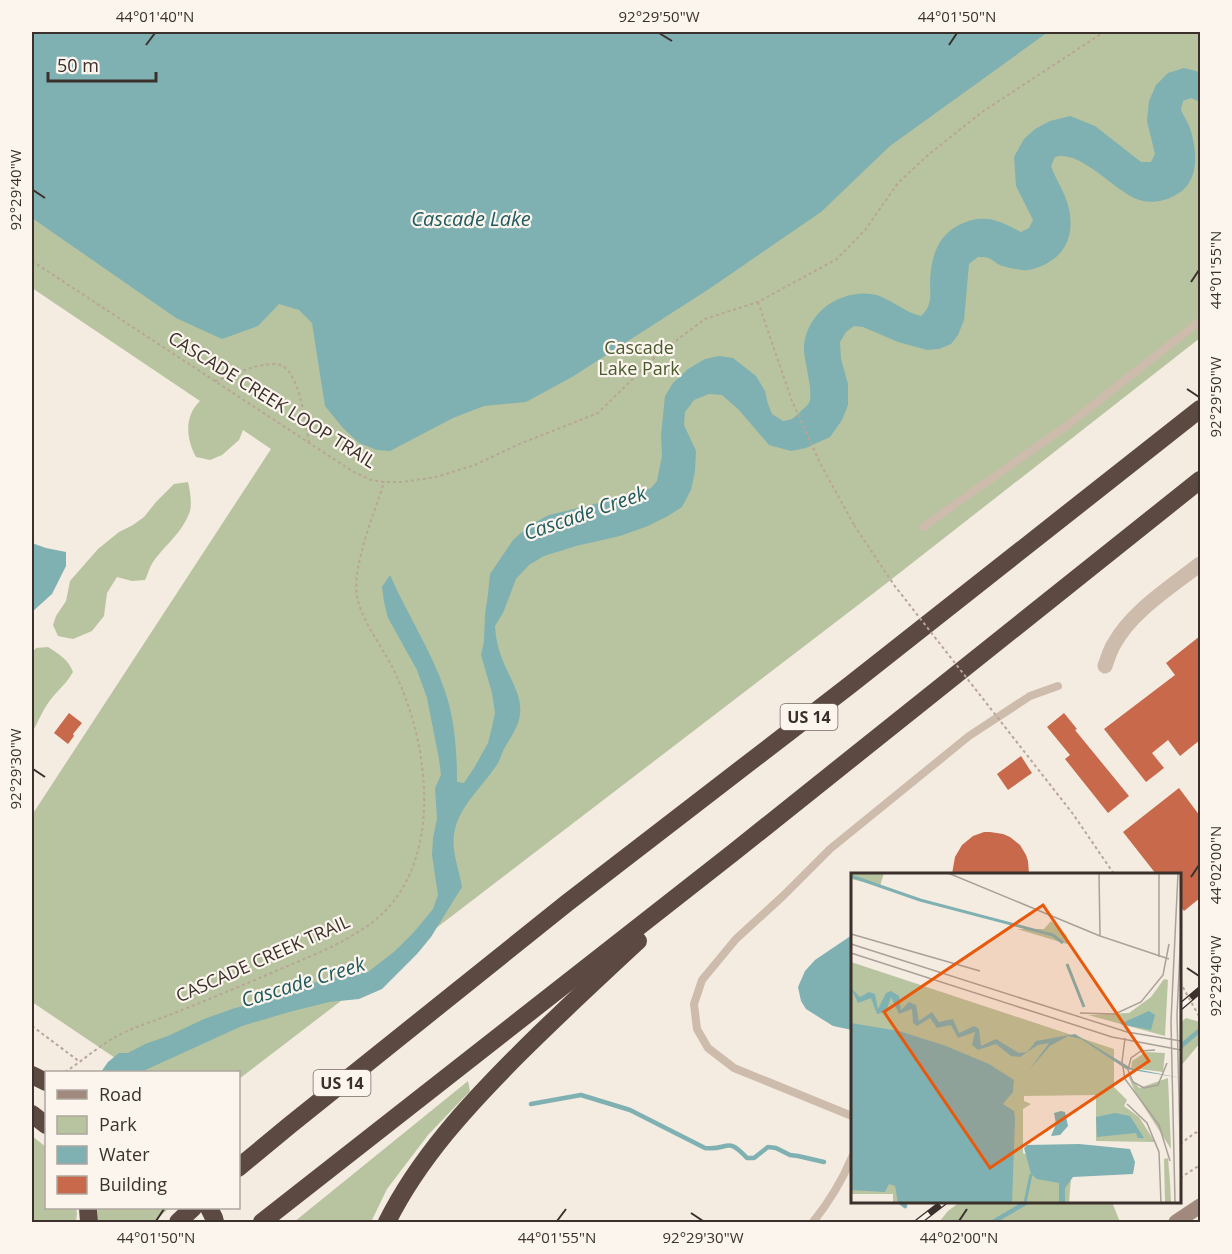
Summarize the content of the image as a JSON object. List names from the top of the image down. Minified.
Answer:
{"streets":{"highway":["US 14"],"path":["CASCADE CREEK LOOP TRAIL","CASCADE CREEK TRAIL"]},"crossings":[["CASCADE CREEK LOOP TRAIL","CASCADE CREEK TRAIL"]],"water":["Cascade Lake","Cascade Creek"],"parks":["Cascade Lake Park"],"legend":["Road","Park","Water","Building"],"scale_bar":"50 m","coordinates":["44°01'40\"N","92°29'50\"W","44°01'50\"N","92°29'40\"W","44°01'55\"N","92°29'30\"W","44°02'00\"N"]}
